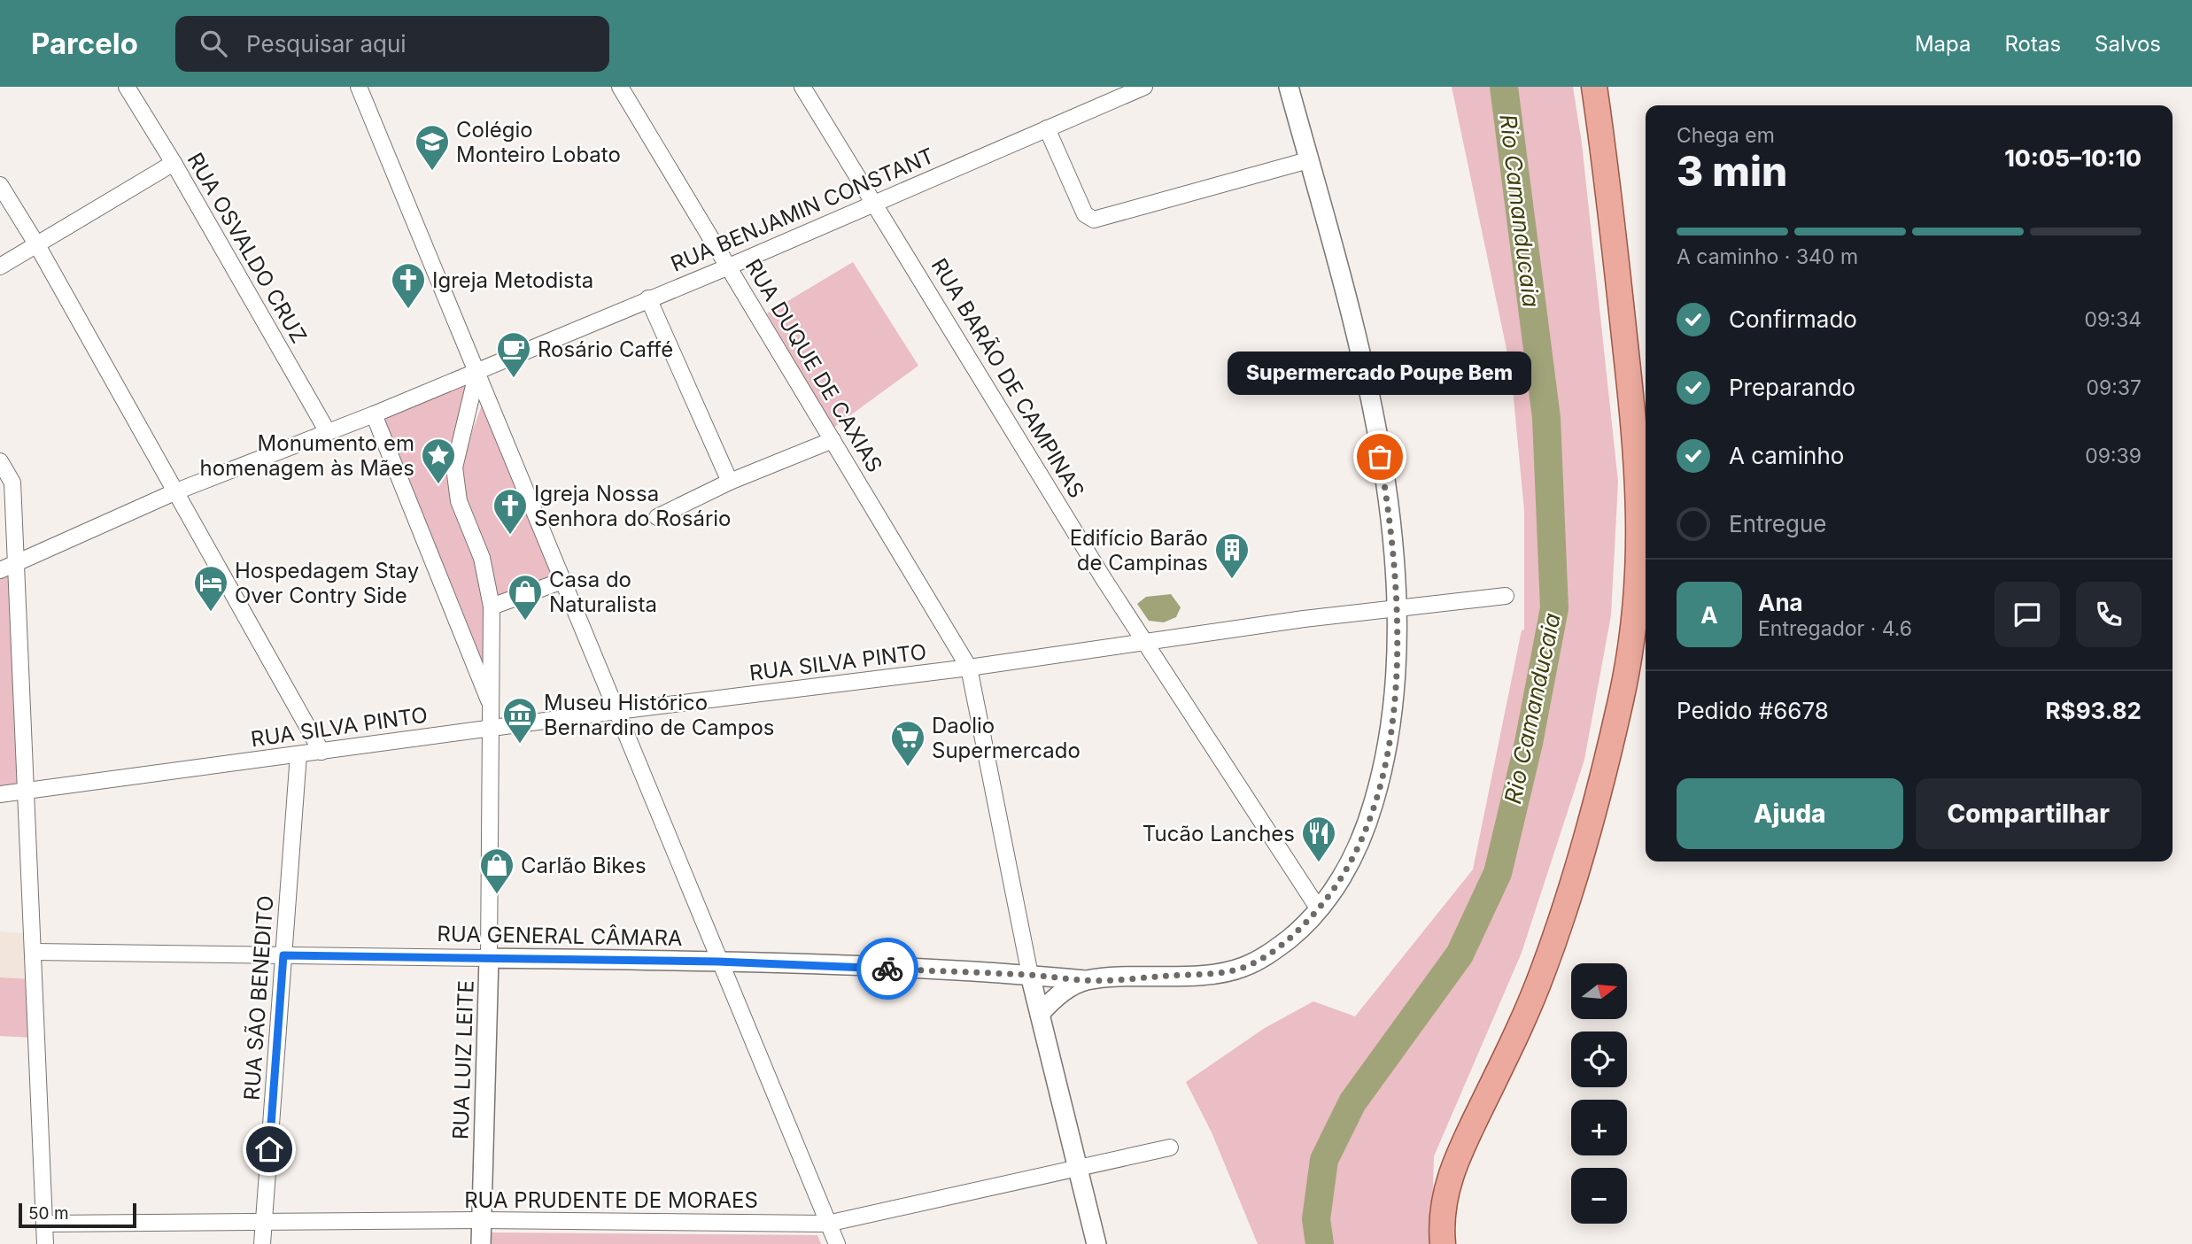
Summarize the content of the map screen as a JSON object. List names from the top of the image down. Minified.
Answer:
{"streets":{"street":["RUA BENJAMIN CONSTANT","RUA OSVALDO CRUZ","RUA DUQUE DE CAXIAS","RUA BARÃO DE CAMPINAS","RUA SILVA PINTO","RUA GENERAL CÂMARA","RUA SÃO BENEDITO","RUA LUIZ LEITE","RUA PRUDENTE DE MORAES"]},"crossings":[["RUA BENJAMIN CONSTANT","RUA OSVALDO CRUZ"],["RUA BENJAMIN CONSTANT","RUA DUQUE DE CAXIAS"],["RUA BENJAMIN CONSTANT","RUA BARÃO DE CAMPINAS"],["RUA BENJAMIN CONSTANT","RUA LUIZ LEITE"],["RUA DUQUE DE CAXIAS","RUA SILVA PINTO"],["RUA DUQUE DE CAXIAS","RUA GENERAL CÂMARA"],["RUA BARÃO DE CAMPINAS","RUA SILVA PINTO"],["RUA BARÃO DE CAMPINAS","RUA GENERAL CÂMARA"],["RUA SILVA PINTO","RUA GENERAL CÂMARA"],["RUA SILVA PINTO","RUA SÃO BENEDITO"],["RUA SILVA PINTO","RUA LUIZ LEITE"],["RUA GENERAL CÂMARA","RUA SÃO BENEDITO"],["RUA GENERAL CÂMARA","RUA LUIZ LEITE"],["RUA SÃO BENEDITO","RUA PRUDENTE DE MORAES"],["RUA LUIZ LEITE","RUA PRUDENTE DE MORAES"]],"water":["Rio Camanducaia"],"places":{"school or university":["Colégio Monteiro Lobato"],"church":["Igreja Metodista","Igreja Nossa Senhora do Rosário"],"cafe":["Rosário Caffé"],"other":["Supermercado Poupe Bem"],"place":["Monumento em homenagem às Mães"],"building":["Edifício Barão de Campinas"],"hotel":["Hospedagem Stay Over Contry Side"],"shop":["Casa do Naturalista","Carlão Bikes"],"museum":["Museu Histórico Bernardino de Campos"],"supermarket":["Daolio Supermercado"],"restaurant":["Tucão Lanches"]},"scale_bar":"50 m","north":"right","page":{"header":"Parcelo","search":"Pesquisar aqui","nav":["Mapa","Rotas","Salvos"],"heading":["3 min","Chega em","10:05–10:10"],"panel":["Ana","Entregador · 4.6","Pedido #6678","R$93.82"],"bar":"A caminho · 340 m","list":[["Confirmado","09:34"],["Preparando","09:37"],["A caminho","09:39"],"Entregue"],"bubble":"Supermercado Poupe Bem","round":"A","buttons":["Ajuda","Compartilhar"],"map_buttons":["+","−"],"scale":"50 m"}}
